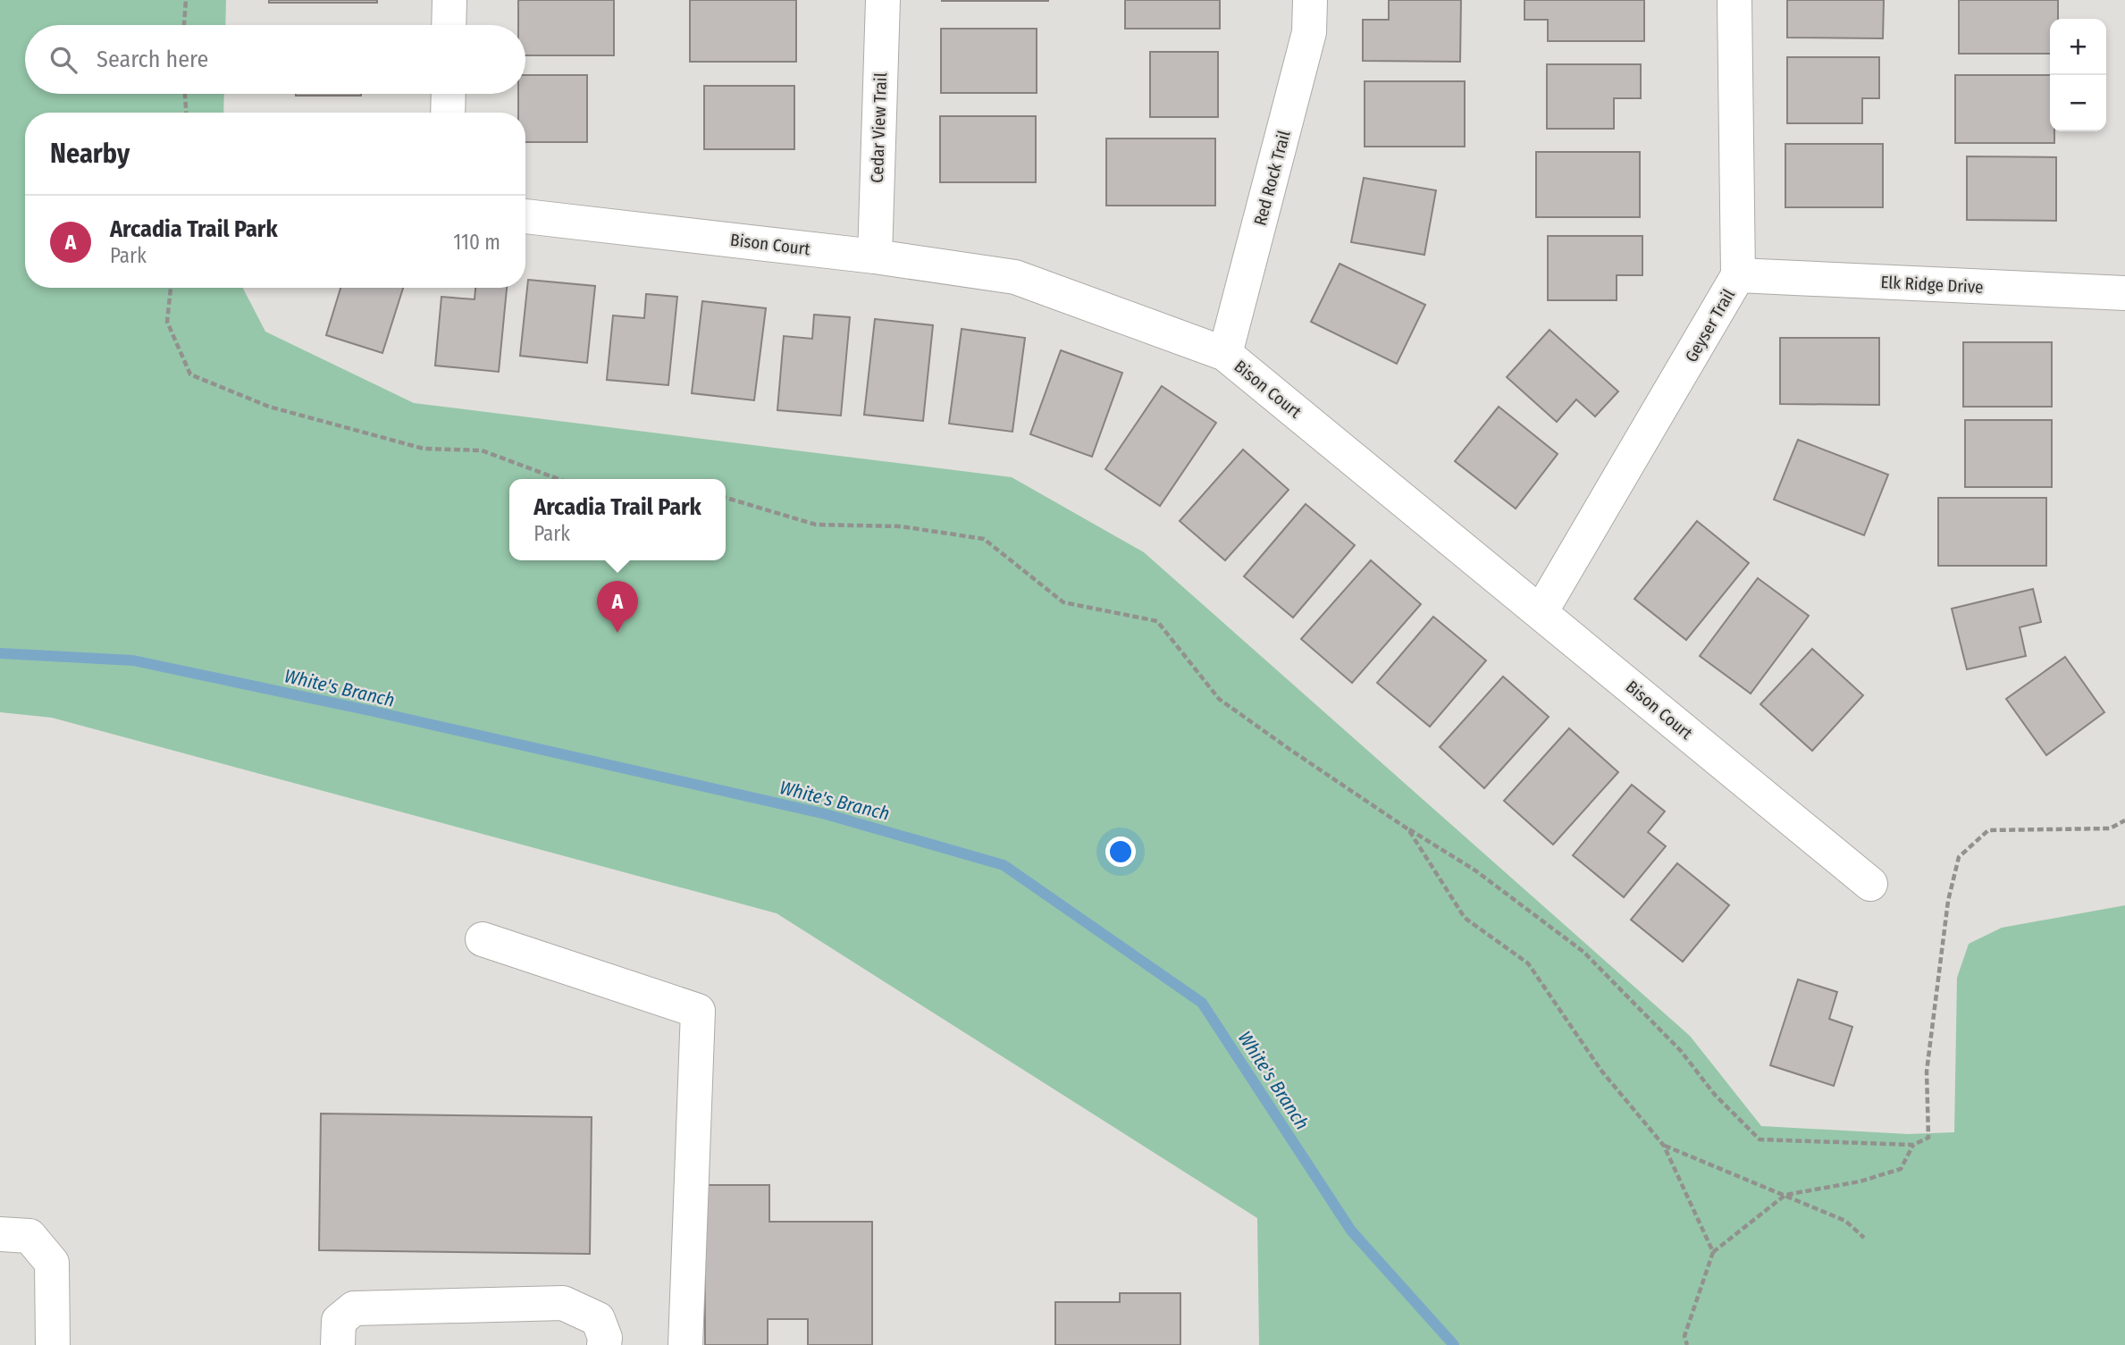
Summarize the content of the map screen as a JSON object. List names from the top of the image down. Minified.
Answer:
{"streets":{"street":["Cedar View Trail","Red Rock Trail","Bison Court","Elk Ridge Drive","Geyser Trail"]},"crossings":[["Cedar View Trail","Bison Court"],["Red Rock Trail","Bison Court"],["Bison Court","Geyser Trail"],["Elk Ridge Drive","Geyser Trail"]],"water":["White's Branch"],"page":{"map_buttons":["+","−"],"search":"Search here","heading":"Nearby","list":[{"mark":"A","name":"Arcadia Trail Park","note":"Park","value":"110 m"}],"popup":["Arcadia Trail Park","Park"],"pins":"A"}}
